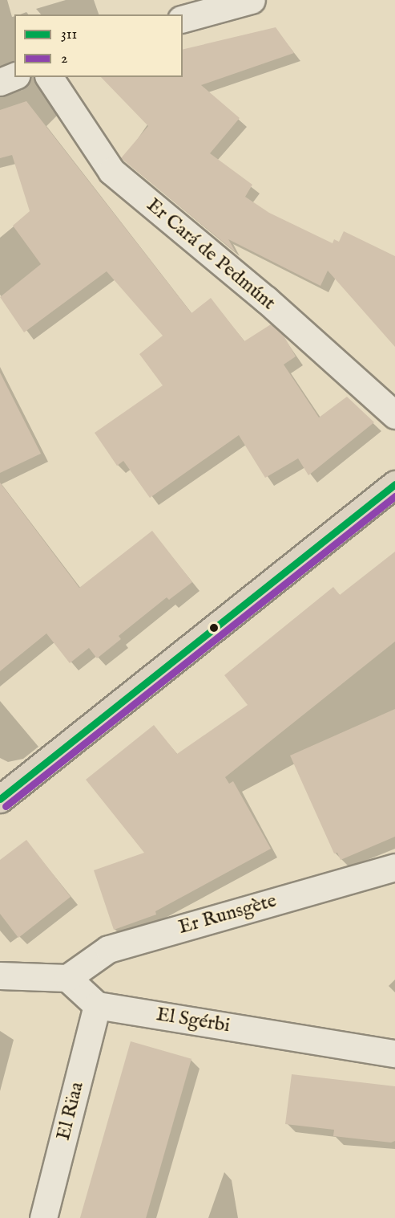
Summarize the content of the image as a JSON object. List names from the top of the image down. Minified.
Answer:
{"streets":{"street":["Er Cará de Pedmúnt","Er Runsgète","El Sgérbi","El Rïaa"]},"crossings":[["El Sgérbi","El Rïaa"]],"lines":["transit line 311","transit line 2"],"legend":["311","2"]}
